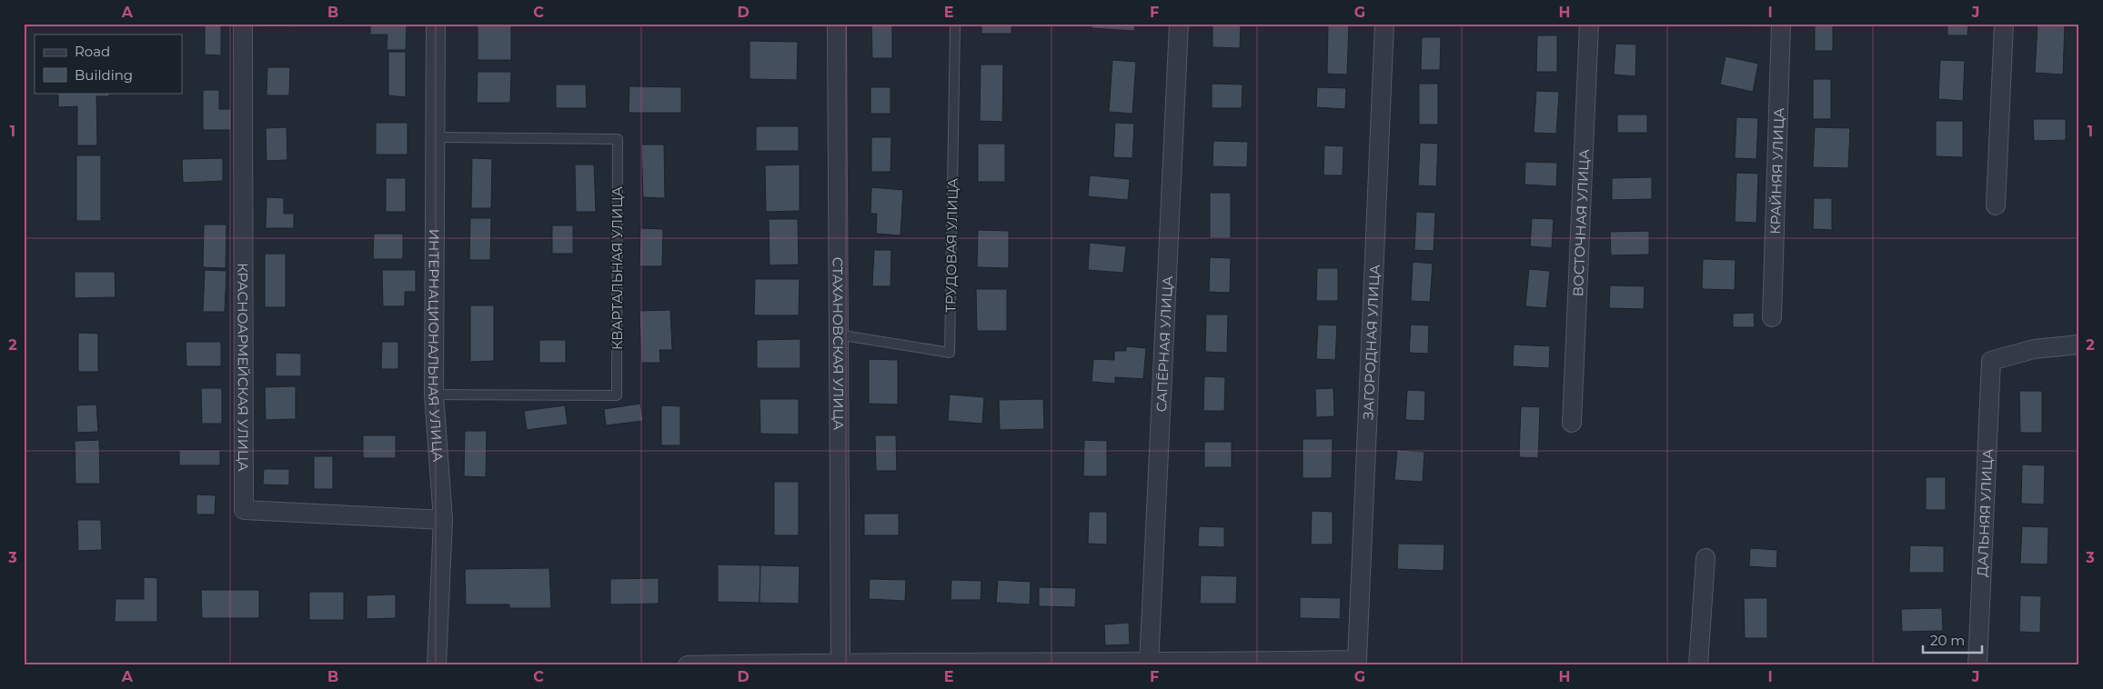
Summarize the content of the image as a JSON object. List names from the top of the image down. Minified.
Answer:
{"streets":{"street":["КРАЙНЯЯ УЛИЦА","ВОСТОЧНАЯ УЛИЦА","ЗАГОРОДНАЯ УЛИЦА","САПЁРНАЯ УЛИЦА","ИНТЕРНАЦИОНАЛЬНАЯ УЛИЦА","СТАХАНОВСКАЯ УЛИЦА","КРАСНОАРМЕЙСКАЯ УЛИЦА","ДАЛЬНЯЯ УЛИЦА"],"lane":["ТРУДОВАЯ УЛИЦА","КВАРТАЛЬНАЯ УЛИЦА"]},"crossings":[["ТРУДОВАЯ УЛИЦА","СТАХАНОВСКАЯ УЛИЦА"],["КВАРТАЛЬНАЯ УЛИЦА","ИНТЕРНАЦИОНАЛЬНАЯ УЛИЦА"],["ЗАГОРОДНАЯ УЛИЦА","САПЁРНАЯ УЛИЦА"],["ИНТЕРНАЦИОНАЛЬНАЯ УЛИЦА","КРАСНОАРМЕЙСКАЯ УЛИЦА"]],"legend":["Road","Building"],"scale_bar":"20 m","grid":{"columns":["A","B","C","D","E","F","G","H","I","J"],"rows":["1","2","3"]}}
